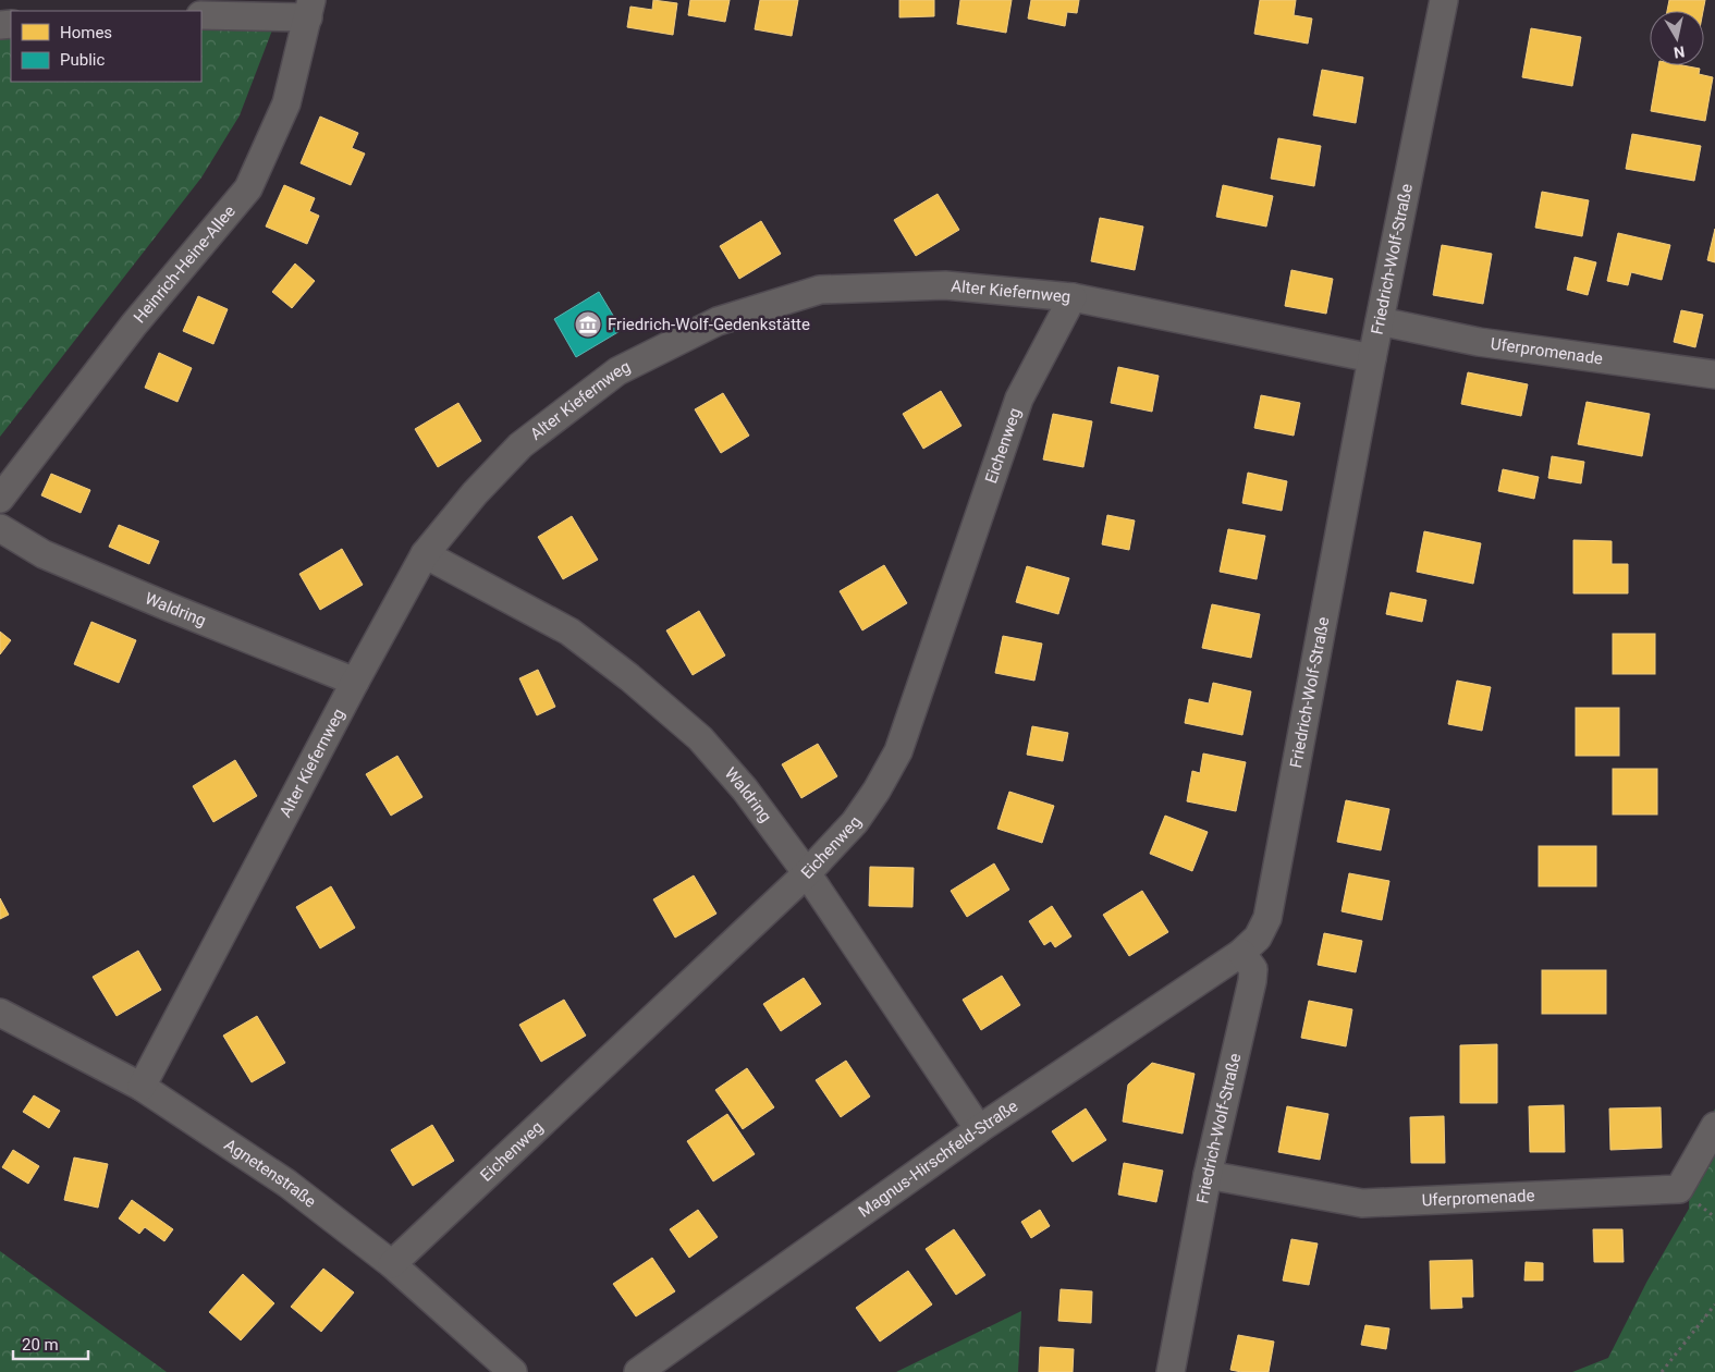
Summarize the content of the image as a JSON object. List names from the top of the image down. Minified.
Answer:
{"streets":{"street":["Friedrich-Wolf-Straße","Heinrich-Heine-Allee","Alter Kiefernweg","Uferpromenade","Eichenweg","Waldring","Magnus-Hirschfeld-Straße","Agnetenstraße"]},"crossings":[["Friedrich-Wolf-Straße","Alter Kiefernweg"],["Friedrich-Wolf-Straße","Uferpromenade"],["Friedrich-Wolf-Straße","Magnus-Hirschfeld-Straße"],["Alter Kiefernweg","Eichenweg"],["Alter Kiefernweg","Waldring"],["Alter Kiefernweg","Agnetenstraße"],["Eichenweg","Waldring"],["Eichenweg","Agnetenstraße"],["Waldring","Magnus-Hirschfeld-Straße"]],"places":{"museum":["Friedrich-Wolf-Gedenkstätte"]},"legend":["Homes","Public"],"scale_bar":"20 m","north":"bottom"}
